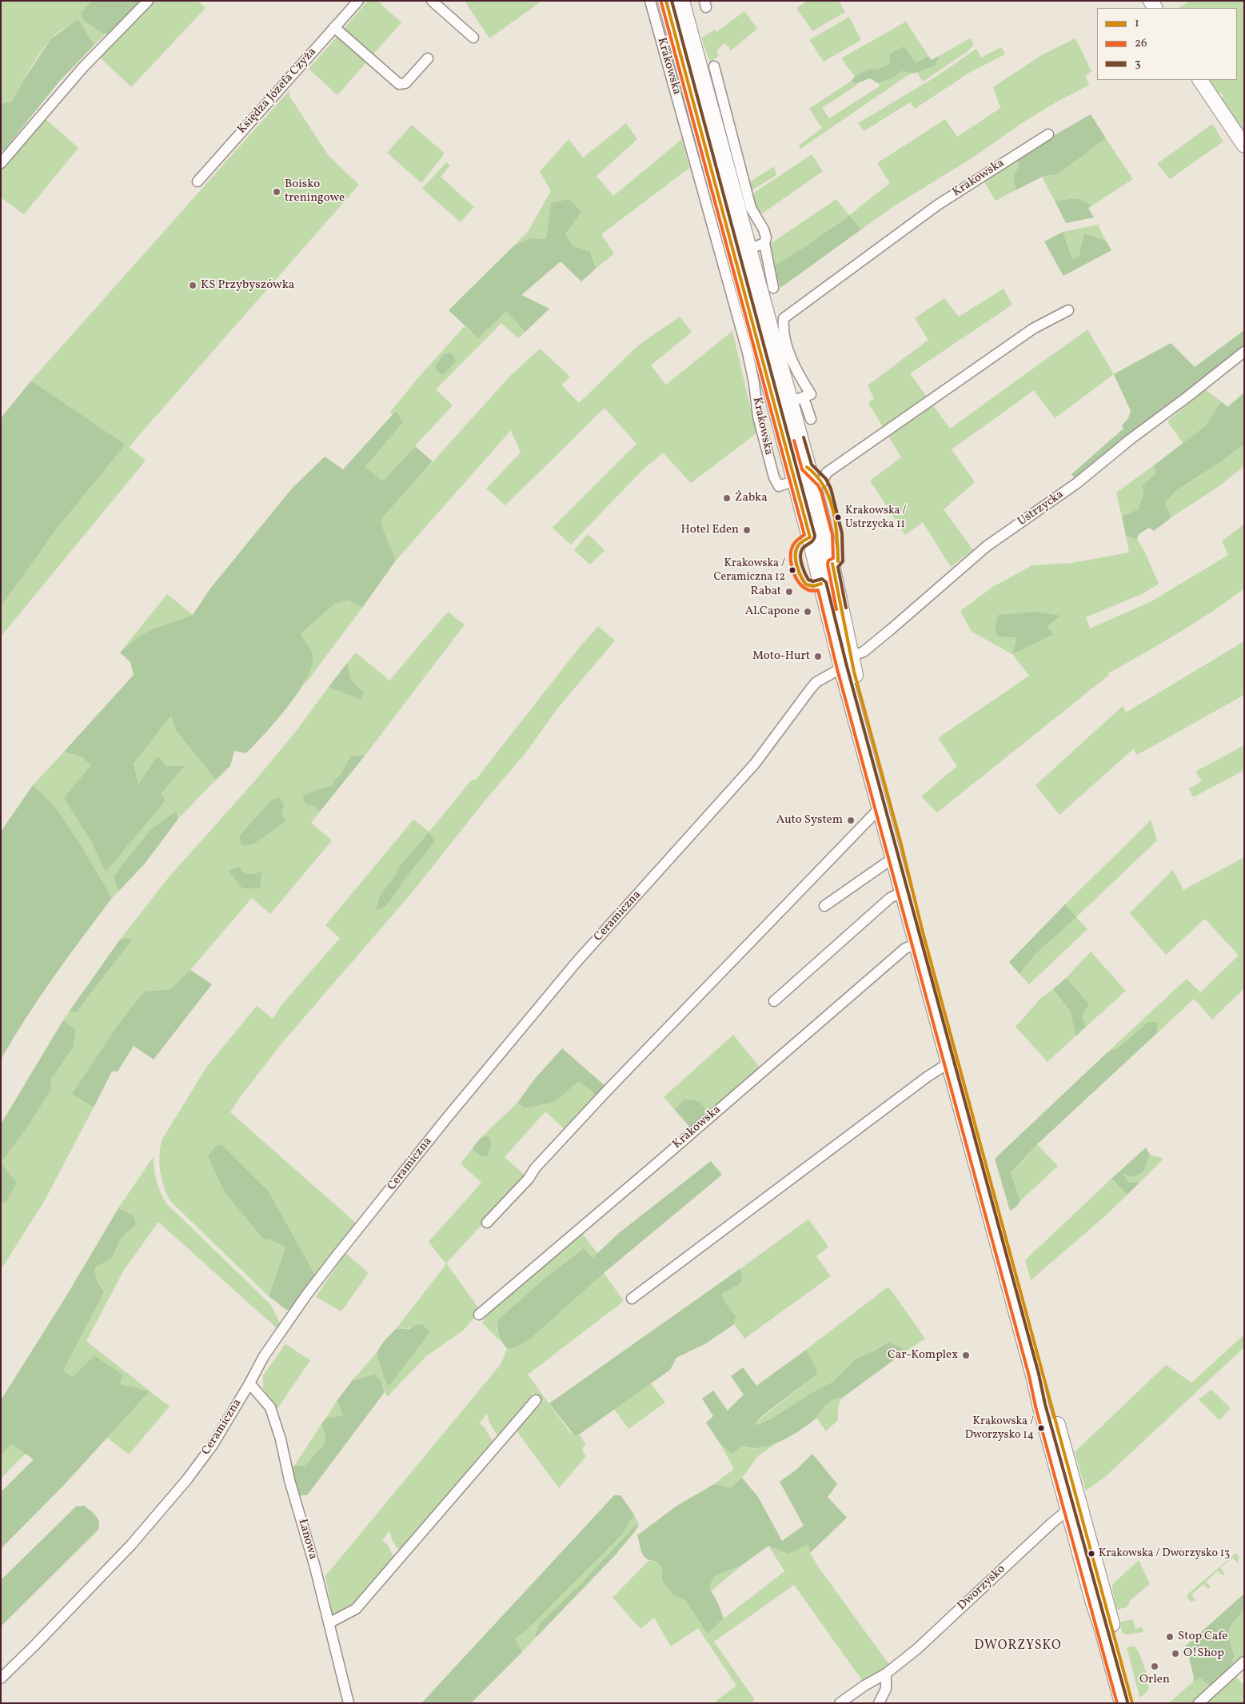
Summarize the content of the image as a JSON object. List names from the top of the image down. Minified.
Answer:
{"streets":{"main road":["Krakowska"],"street":["Księdza Józefa Czyża","Ustrzycka","Ceramiczna","Łanowa","Dworzysko"]},"crossings":[["Krakowska","Ustrzycka"],["Krakowska","Ceramiczna"],["Krakowska","Dworzysko"],["Ustrzycka","Ceramiczna"],["Ceramiczna","Łanowa"]],"districts":["DWORZYSKO"],"places":["Boisko treningowe","KS Przybyszówka","Żabka","Krakowska / Ustrzycka 11","Hotel Eden","Krakowska / Ceramiczna 12","Rabat","Al.Capone","Moto-Hurt","Auto System","Car-Komplex","Krakowska / Dworzysko 14","Krakowska / Dworzysko 13","Stop Cafe","O!Shop","Orlen"],"lines":["transit line 1","transit line 3","transit line 26"],"legend":["1","26","3"]}
